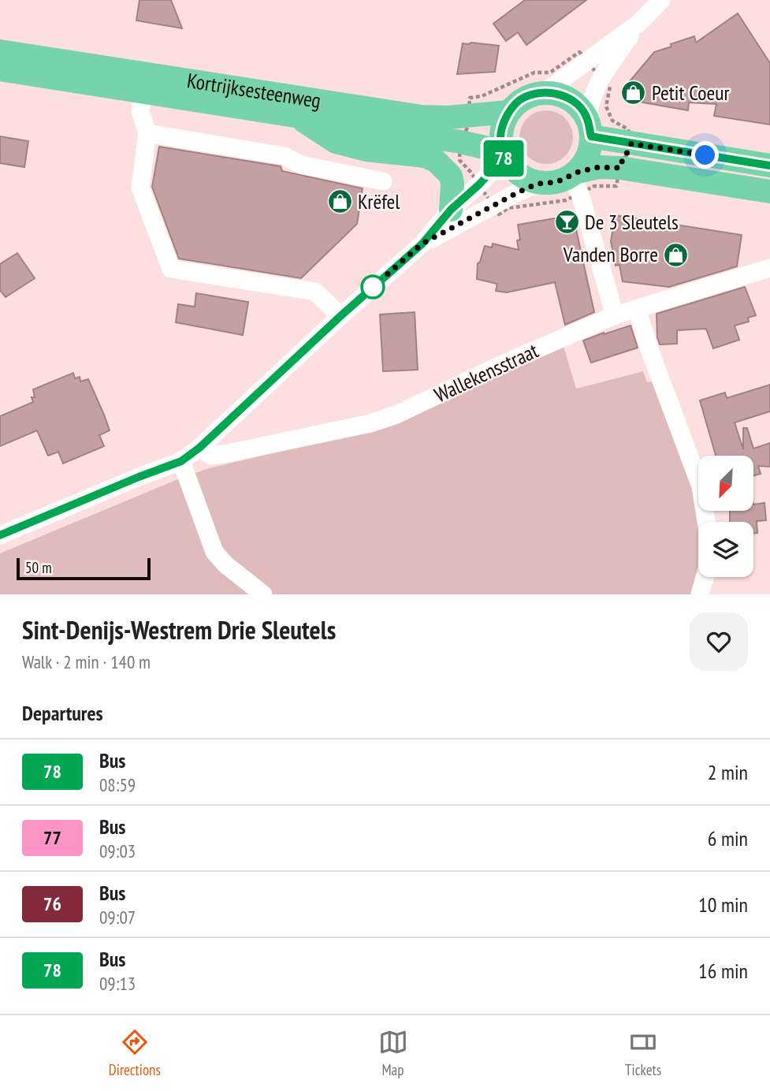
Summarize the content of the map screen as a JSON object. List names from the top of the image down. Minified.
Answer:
{"streets":{"main road":["Kortrijksesteenweg"],"street":["Wallekensstraat"]},"places":{"shop":["Petit Coeur","Krëfel","Vanden Borre"],"bar":["De 3 Sleutels"]},"lines":["bus line 78"],"scale_bar":"50 m","north":"bottom left","page":{"on_map":"78","scale":"50 m","heading":[["Sint-Denijs-Westrem Drie Sleutels","Walk · 2 min · 140 m"],"Departures"],"list":[{"mark":"78","name":"Bus","note":"08:59","value":"2 min"},{"mark":"77","name":"Bus","note":"09:03","value":"6 min"},{"mark":"76","name":"Bus","note":"09:07","value":"10 min"},{"mark":"78","name":"Bus","note":"09:13","value":"16 min"}],"tabs":["Directions","Map","Tickets"]}}
